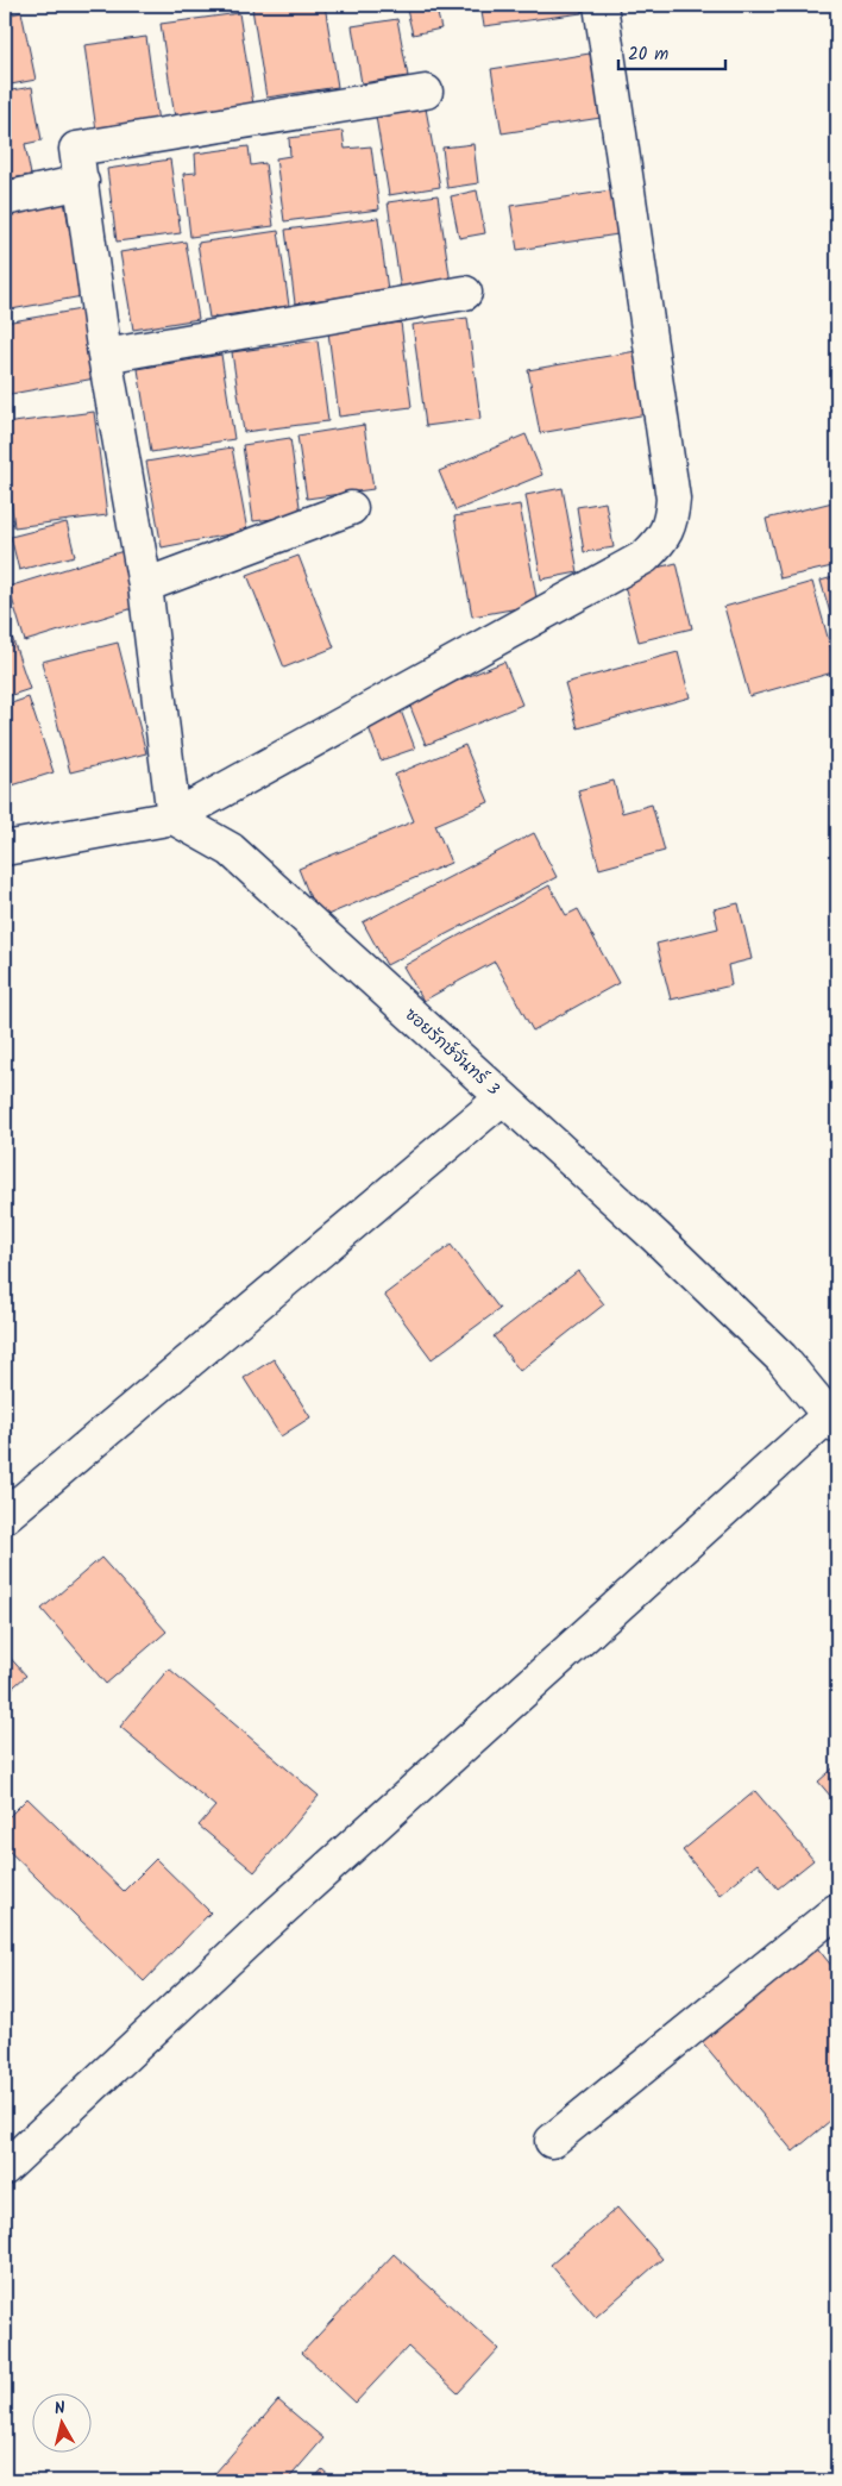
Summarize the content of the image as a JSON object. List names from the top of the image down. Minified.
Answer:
{"streets":{"street":["ซอยรักษ์จันทร์ 3"]},"scale_bar":"20 m","north":"top"}
